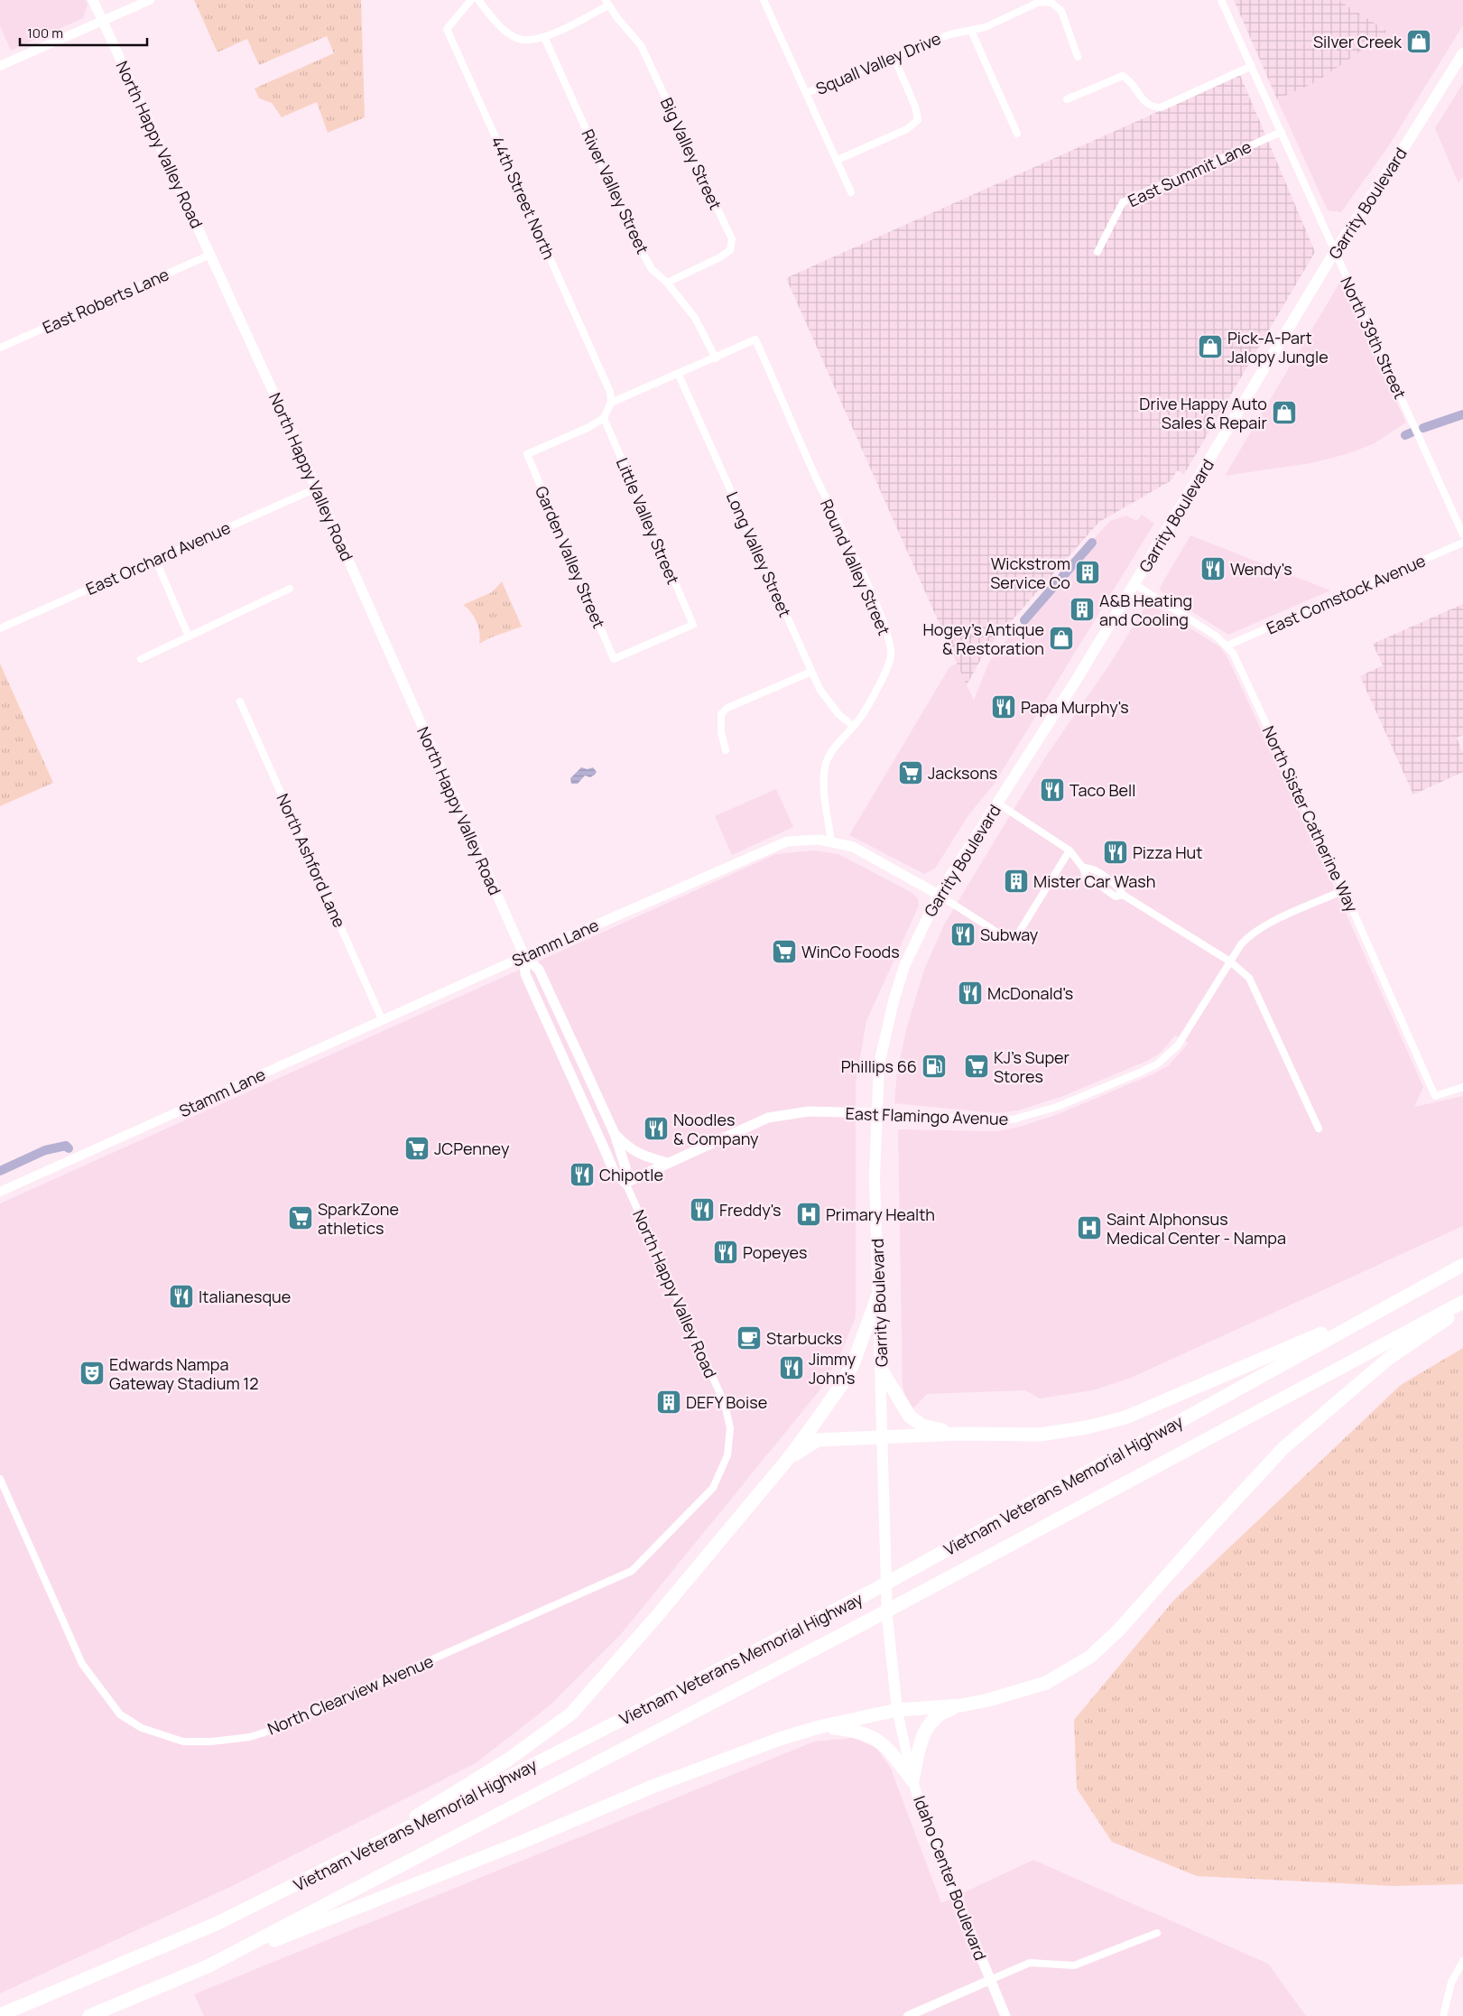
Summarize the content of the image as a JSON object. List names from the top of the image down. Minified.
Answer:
{"streets":{"highway":["Vietnam Veterans Memorial Highway"],"main road":["North Happy Valley Road","Garrity Boulevard","Stamm Lane","East Flamingo Avenue","Idaho Center Boulevard"],"street":["Squall Valley Drive","Big Valley Street","East Summit Lane","River Valley Street","44th Street North","East Roberts Lane","North 39th Street","Little Valley Street","Long Valley Street","Garden Valley Street","East Orchard Avenue","Round Valley Street","East Comstock Avenue","North Sister Catherine Way","North Ashford Lane","North Clearview Avenue"]},"crossings":[["North Happy Valley Road","East Roberts Lane"],["North Happy Valley Road","East Orchard Avenue"],["North Happy Valley Road","Stamm Lane"],["North Happy Valley Road","East Flamingo Avenue"],["North Happy Valley Road","North Clearview Avenue"],["Big Valley Street","River Valley Street"],["East Summit Lane","North 39th Street"],["River Valley Street","Round Valley Street"],["Garrity Boulevard","North 39th Street"],["Garrity Boulevard","North Sister Catherine Way"],["Garrity Boulevard","Stamm Lane"],["Garrity Boulevard","East Flamingo Avenue"],["Garrity Boulevard","Idaho Center Boulevard"],["Little Valley Street","Garden Valley Street"],["Long Valley Street","Round Valley Street"],["Round Valley Street","Stamm Lane"],["East Comstock Avenue","North Sister Catherine Way"],["North Sister Catherine Way","East Flamingo Avenue"],["North Ashford Lane","Stamm Lane"]],"places":{"shop":["Silver Creek","Pick-A-Part Jalopy Jungle","Drive Happy Auto Sales & Repair","Hogey's Antique & Restoration"],"restaurant":["Wendy's","Papa Murphy's","Taco Bell","Pizza Hut","Subway","McDonald's","Noodles & Company","Chipotle","Freddy's","Popeyes","Italianesque","Jimmy John's"],"building":["Wickstrom Service Co","A&B Heating and Cooling","Mister Car Wash","DEFY Boise"],"supermarket":["Jacksons","WinCo Foods","KJ's Super Stores","JCPenney","SparkZone athletics"],"fuel station":["Phillips 66"],"hospital":["Primary Health","Saint Alphonsus Medical Center - Nampa"],"cafe":["Starbucks"],"theatre":["Edwards Nampa Gateway Stadium 12"]},"scale_bar":"100 m"}
